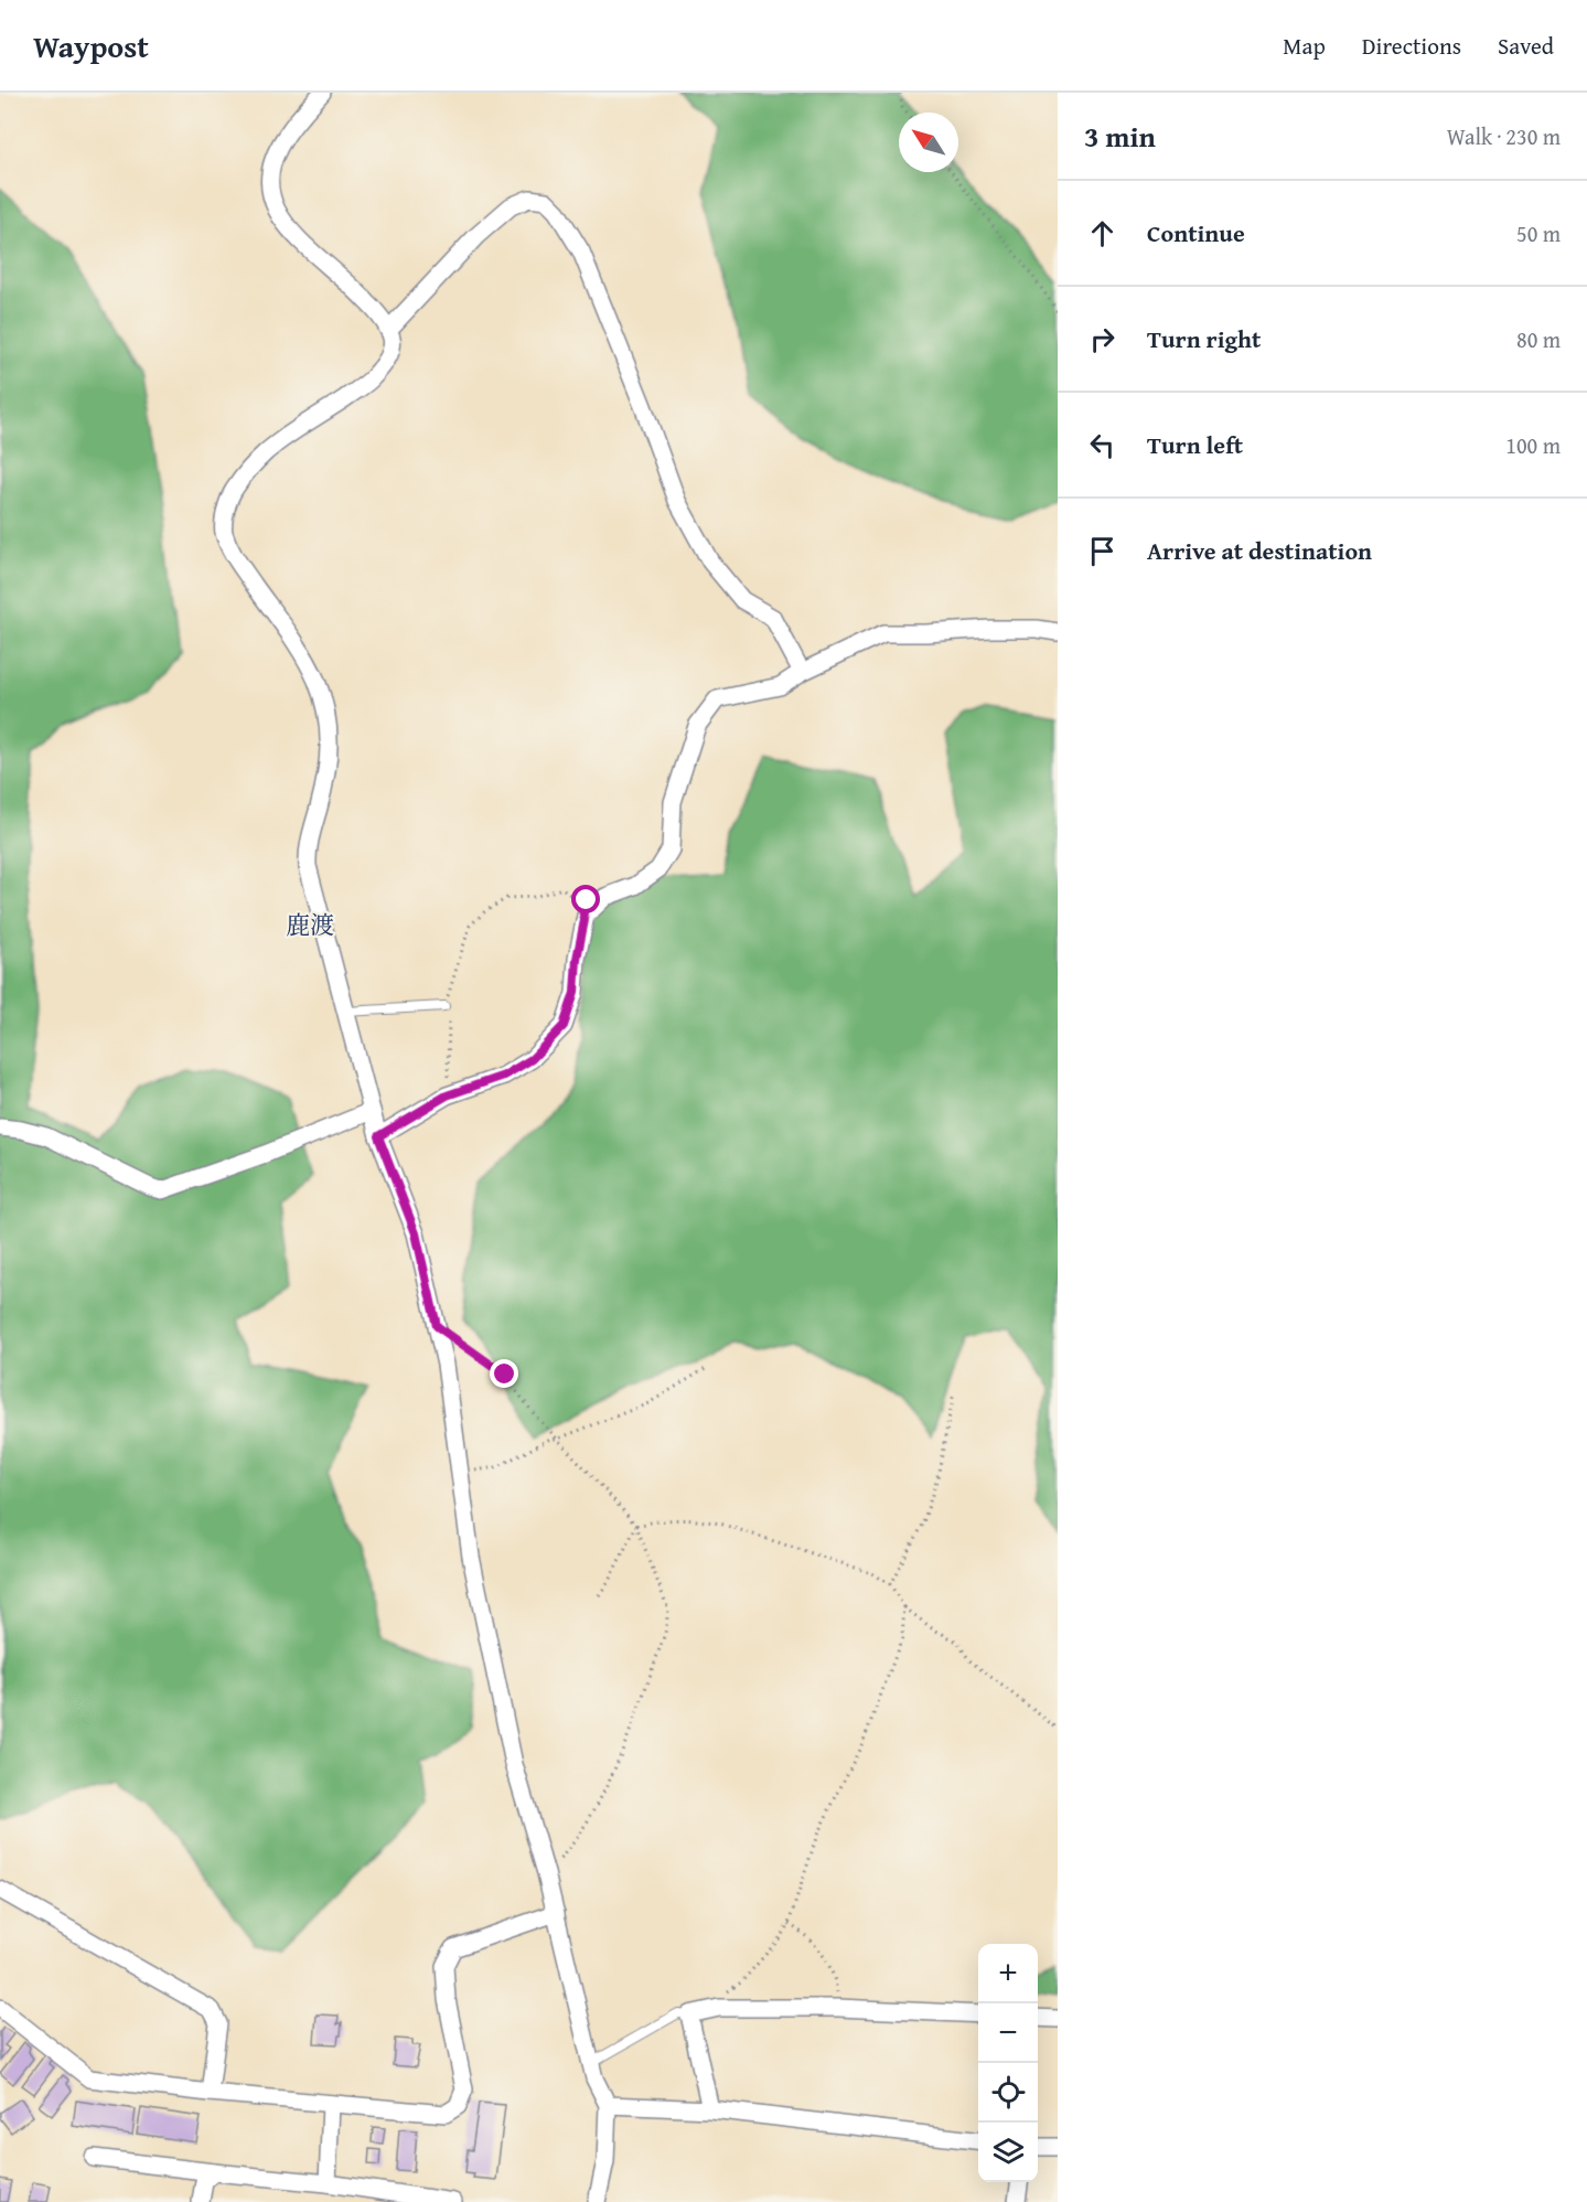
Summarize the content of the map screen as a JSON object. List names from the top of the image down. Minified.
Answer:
{"districts":["鹿渡"],"north":"top left","page":{"header":"Waypost","nav":["Map","Directions","Saved"],"heading":["3 min","Walk · 230 m"],"list":[["Continue","50 m"],["Turn right","80 m"],["Turn left","100 m"],"Arrive at destination"],"map_buttons":["+","−"]}}
